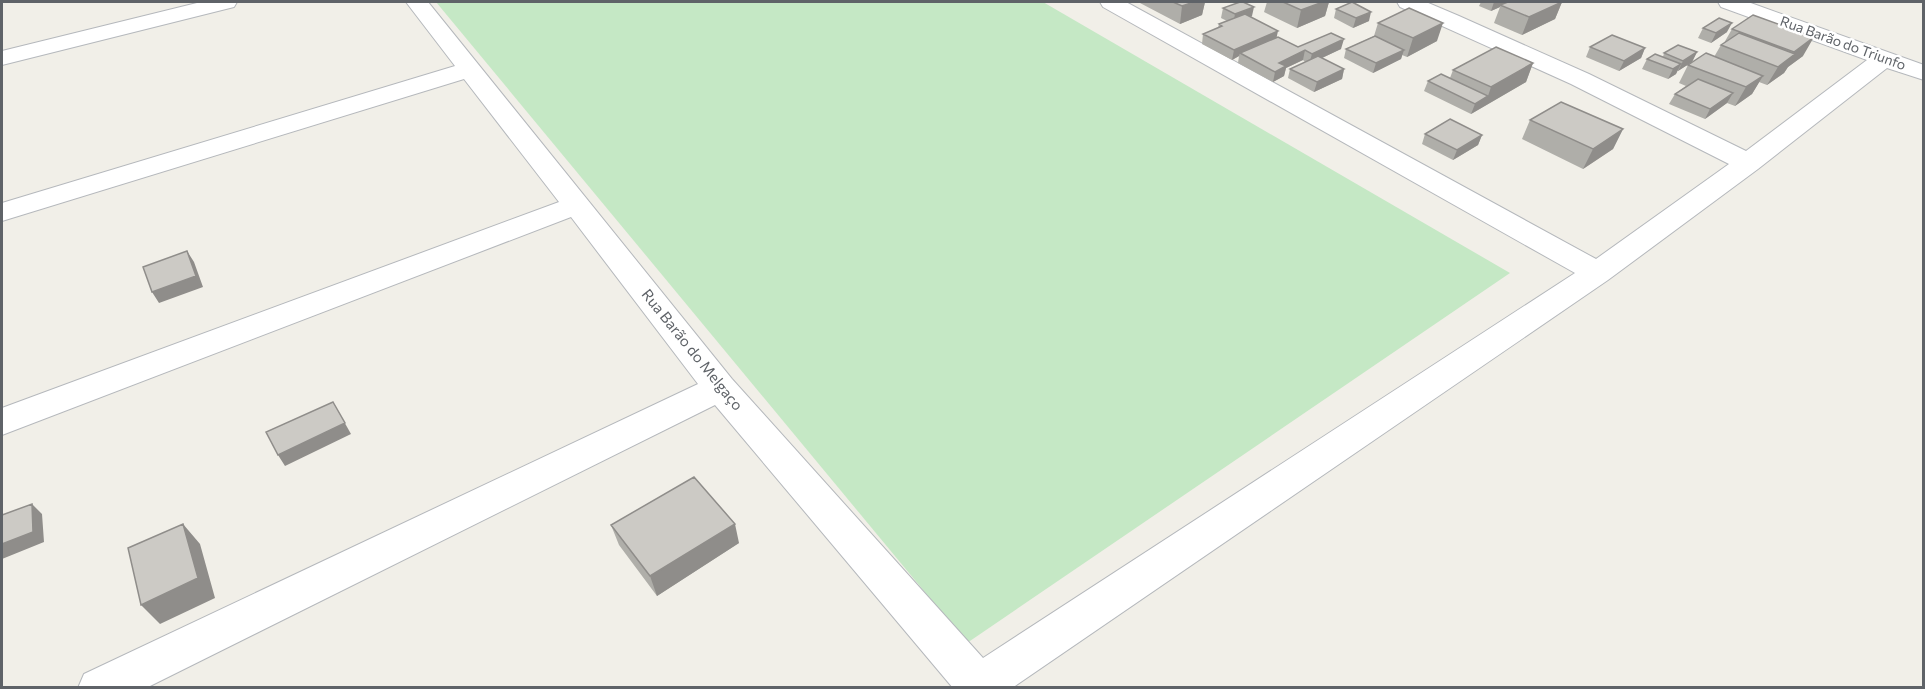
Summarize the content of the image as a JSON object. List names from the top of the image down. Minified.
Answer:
{"streets":{"street":["Rua Barão do Triunfo","Rua Barão do Melgaço"]}}
